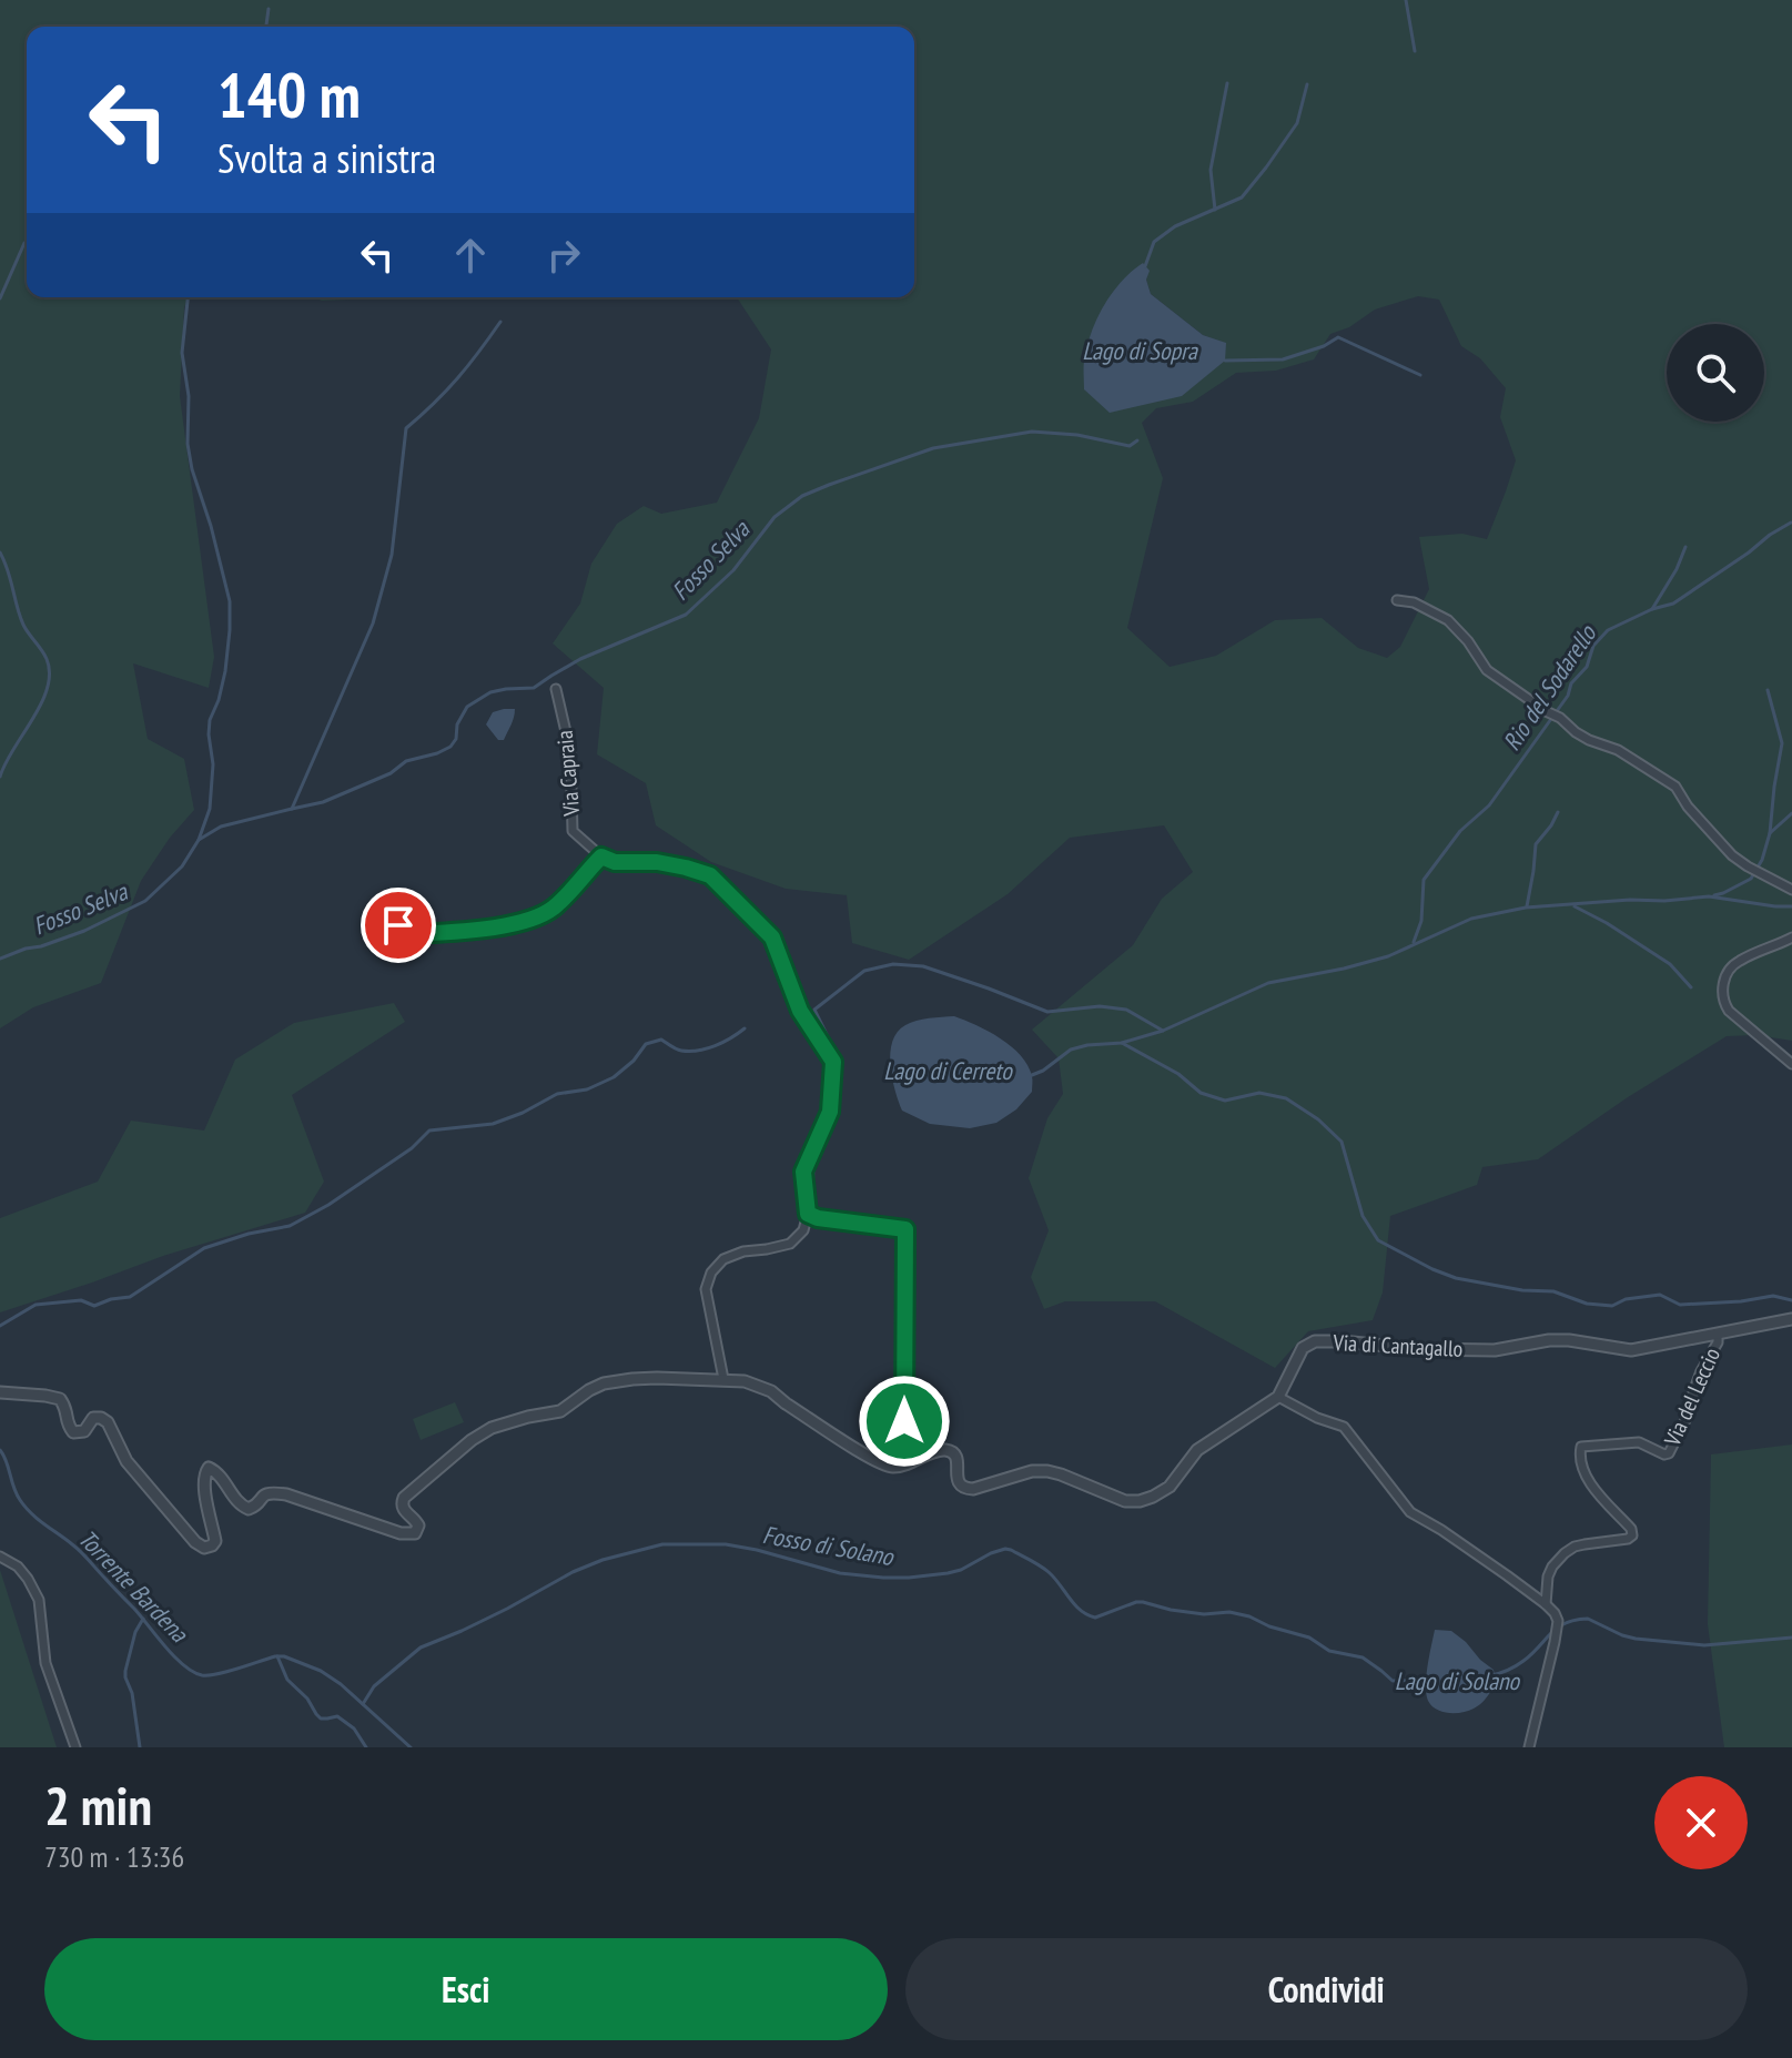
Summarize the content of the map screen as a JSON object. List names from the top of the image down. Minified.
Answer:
{"streets":{"street":["Via Capraia","Via di Cantagallo","Via del Leccio"]},"crossings":[["Via di Cantagallo","Via del Leccio"]],"water":["Lago di Sopra","Fosso Selva","Rio del Sodarello","Lago di Cerreto","Fosso di Solano","Torrente Bardena","Lago di Solano"],"page":{"turn":["140 m","Svolta a sinistra"],"heading":["2 min","730 m · 13:36"],"buttons":["Esci","Condividi"]}}
